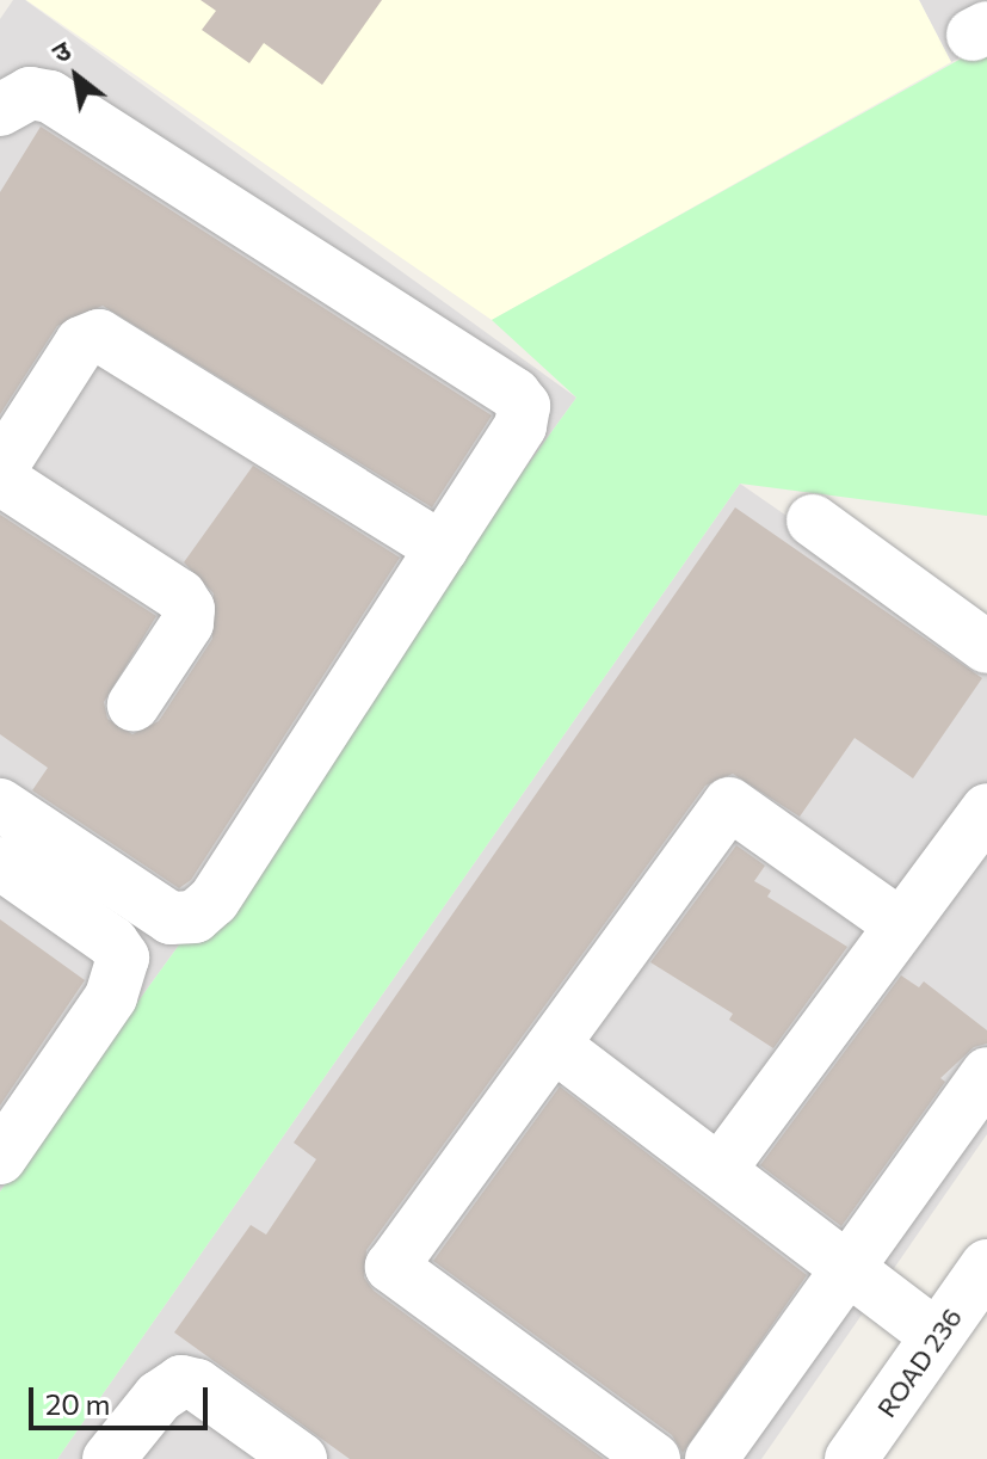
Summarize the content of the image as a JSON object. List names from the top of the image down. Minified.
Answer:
{"streets":{"street":["ROAD 236"]},"scale_bar":"20 m","north":"top left"}
